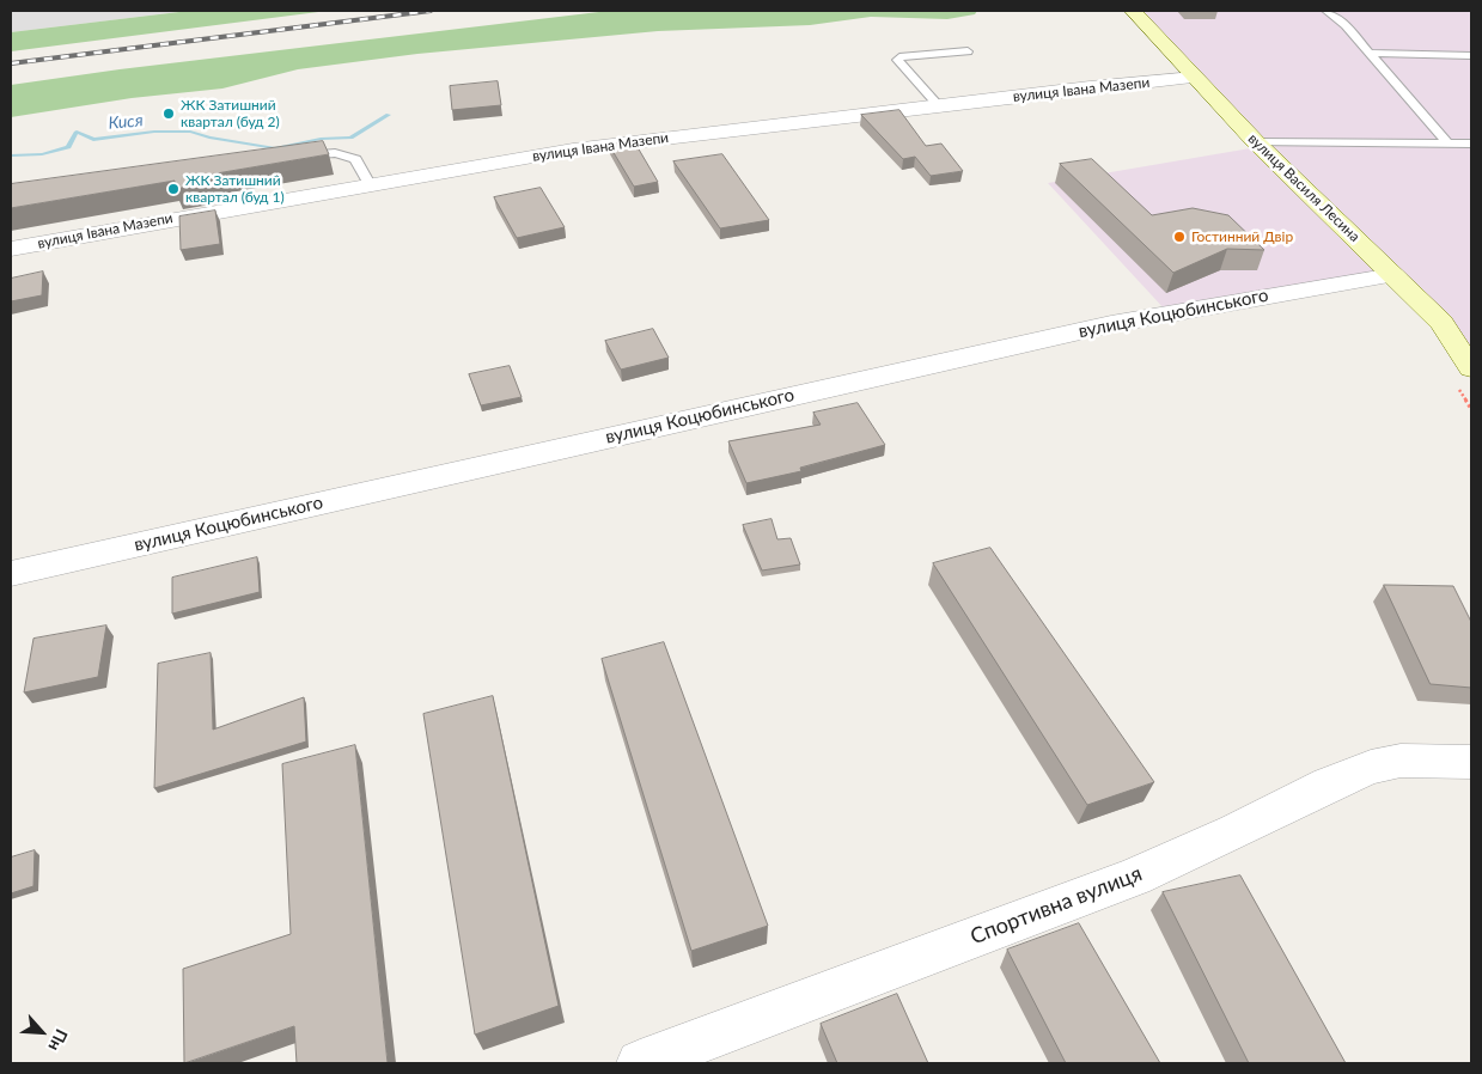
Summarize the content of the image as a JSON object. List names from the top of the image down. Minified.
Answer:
{"streets":{"street":["вулиця Івана Мазепи","вулиця Василя Лесина","вулиця Коцюбинського","Спортивна вулиця"]},"crossings":[["вулиця Івана Мазепи","вулиця Василя Лесина"],["вулиця Василя Лесина","вулиця Коцюбинського"]],"water":["Кися"],"places":["ЖК Затишний квартал (буд 2)","ЖК Затишний квартал (буд 1)","Гостинний Двір"],"north":"bottom right"}
